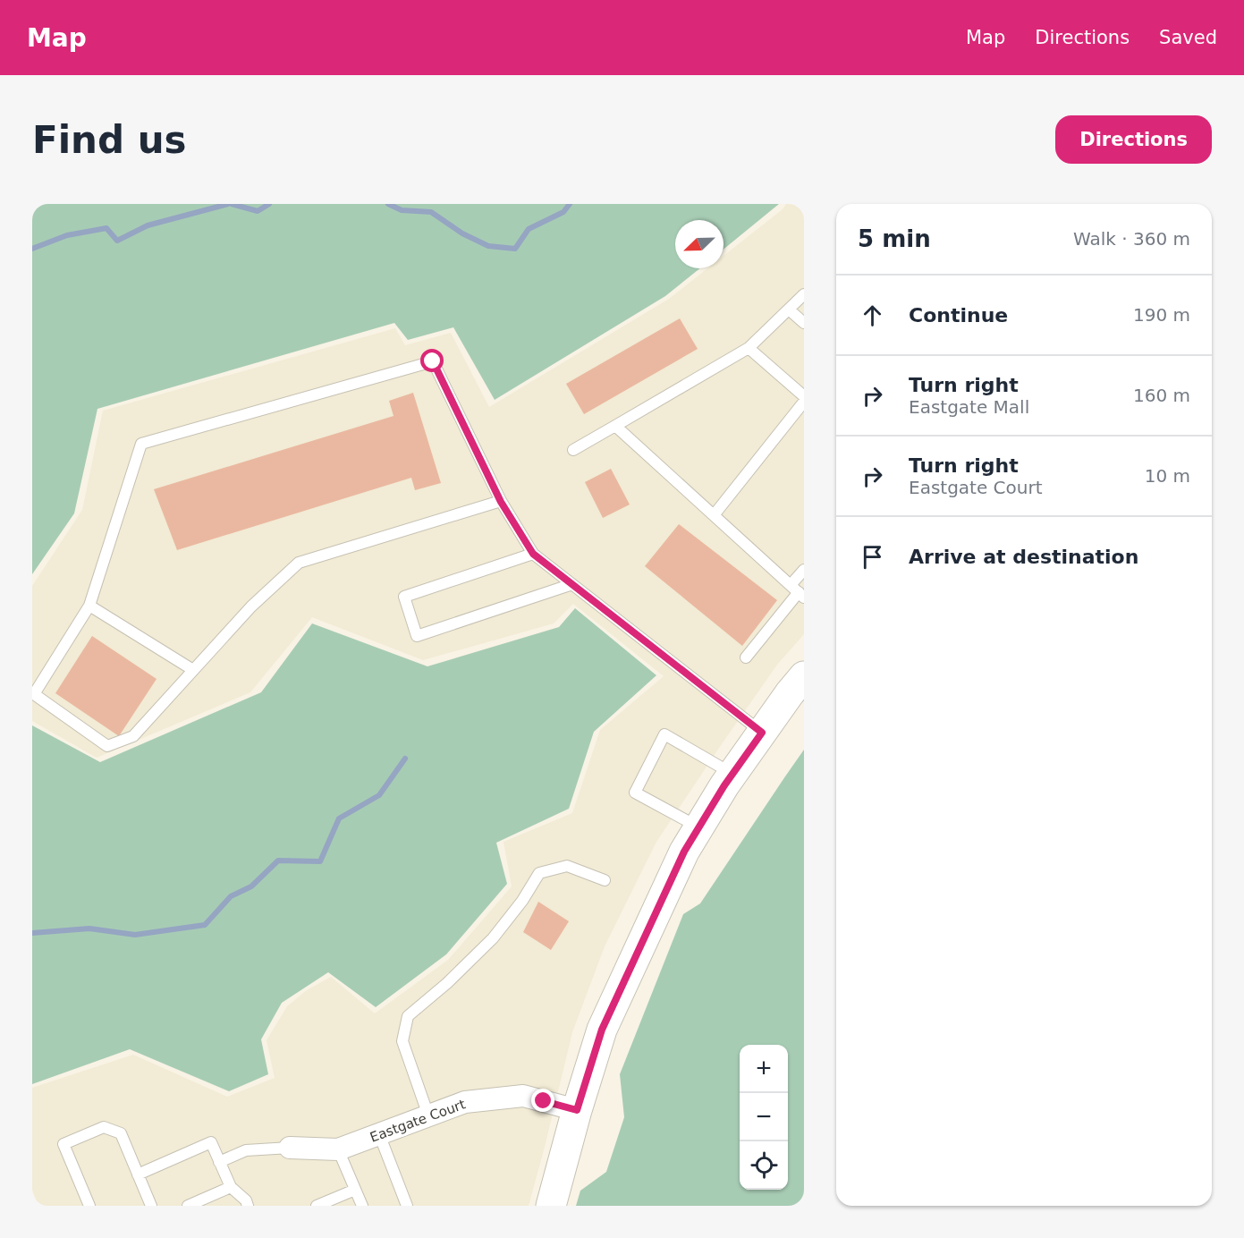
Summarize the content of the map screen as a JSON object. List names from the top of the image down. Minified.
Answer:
{"streets":{"street":["Eastgate Court"]},"north":"bottom left","page":{"header":"Map","nav":["Map","Directions","Saved"],"buttons":"Directions","title":"Find us","heading":["5 min","Walk · 360 m"],"list":[["Continue","190 m"],["Turn right","Eastgate Mall","160 m"],["Turn right","Eastgate Court","10 m"],"Arrive at destination"],"map_buttons":["+","−"]}}
